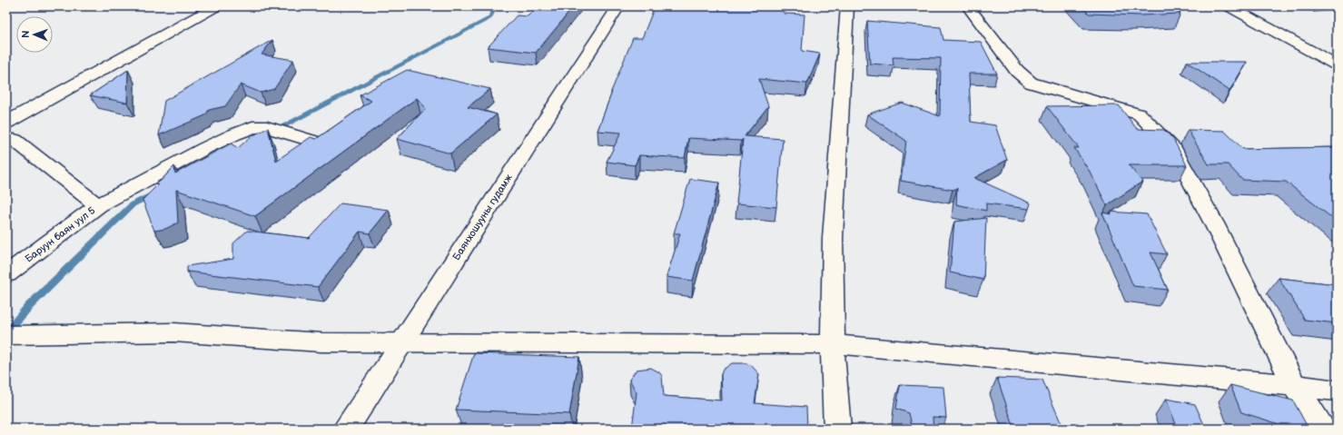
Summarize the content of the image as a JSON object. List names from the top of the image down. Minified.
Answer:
{"streets":{"street":["Баянхошууны гудамж","Баруун баян уул 5"]},"north":"left"}
